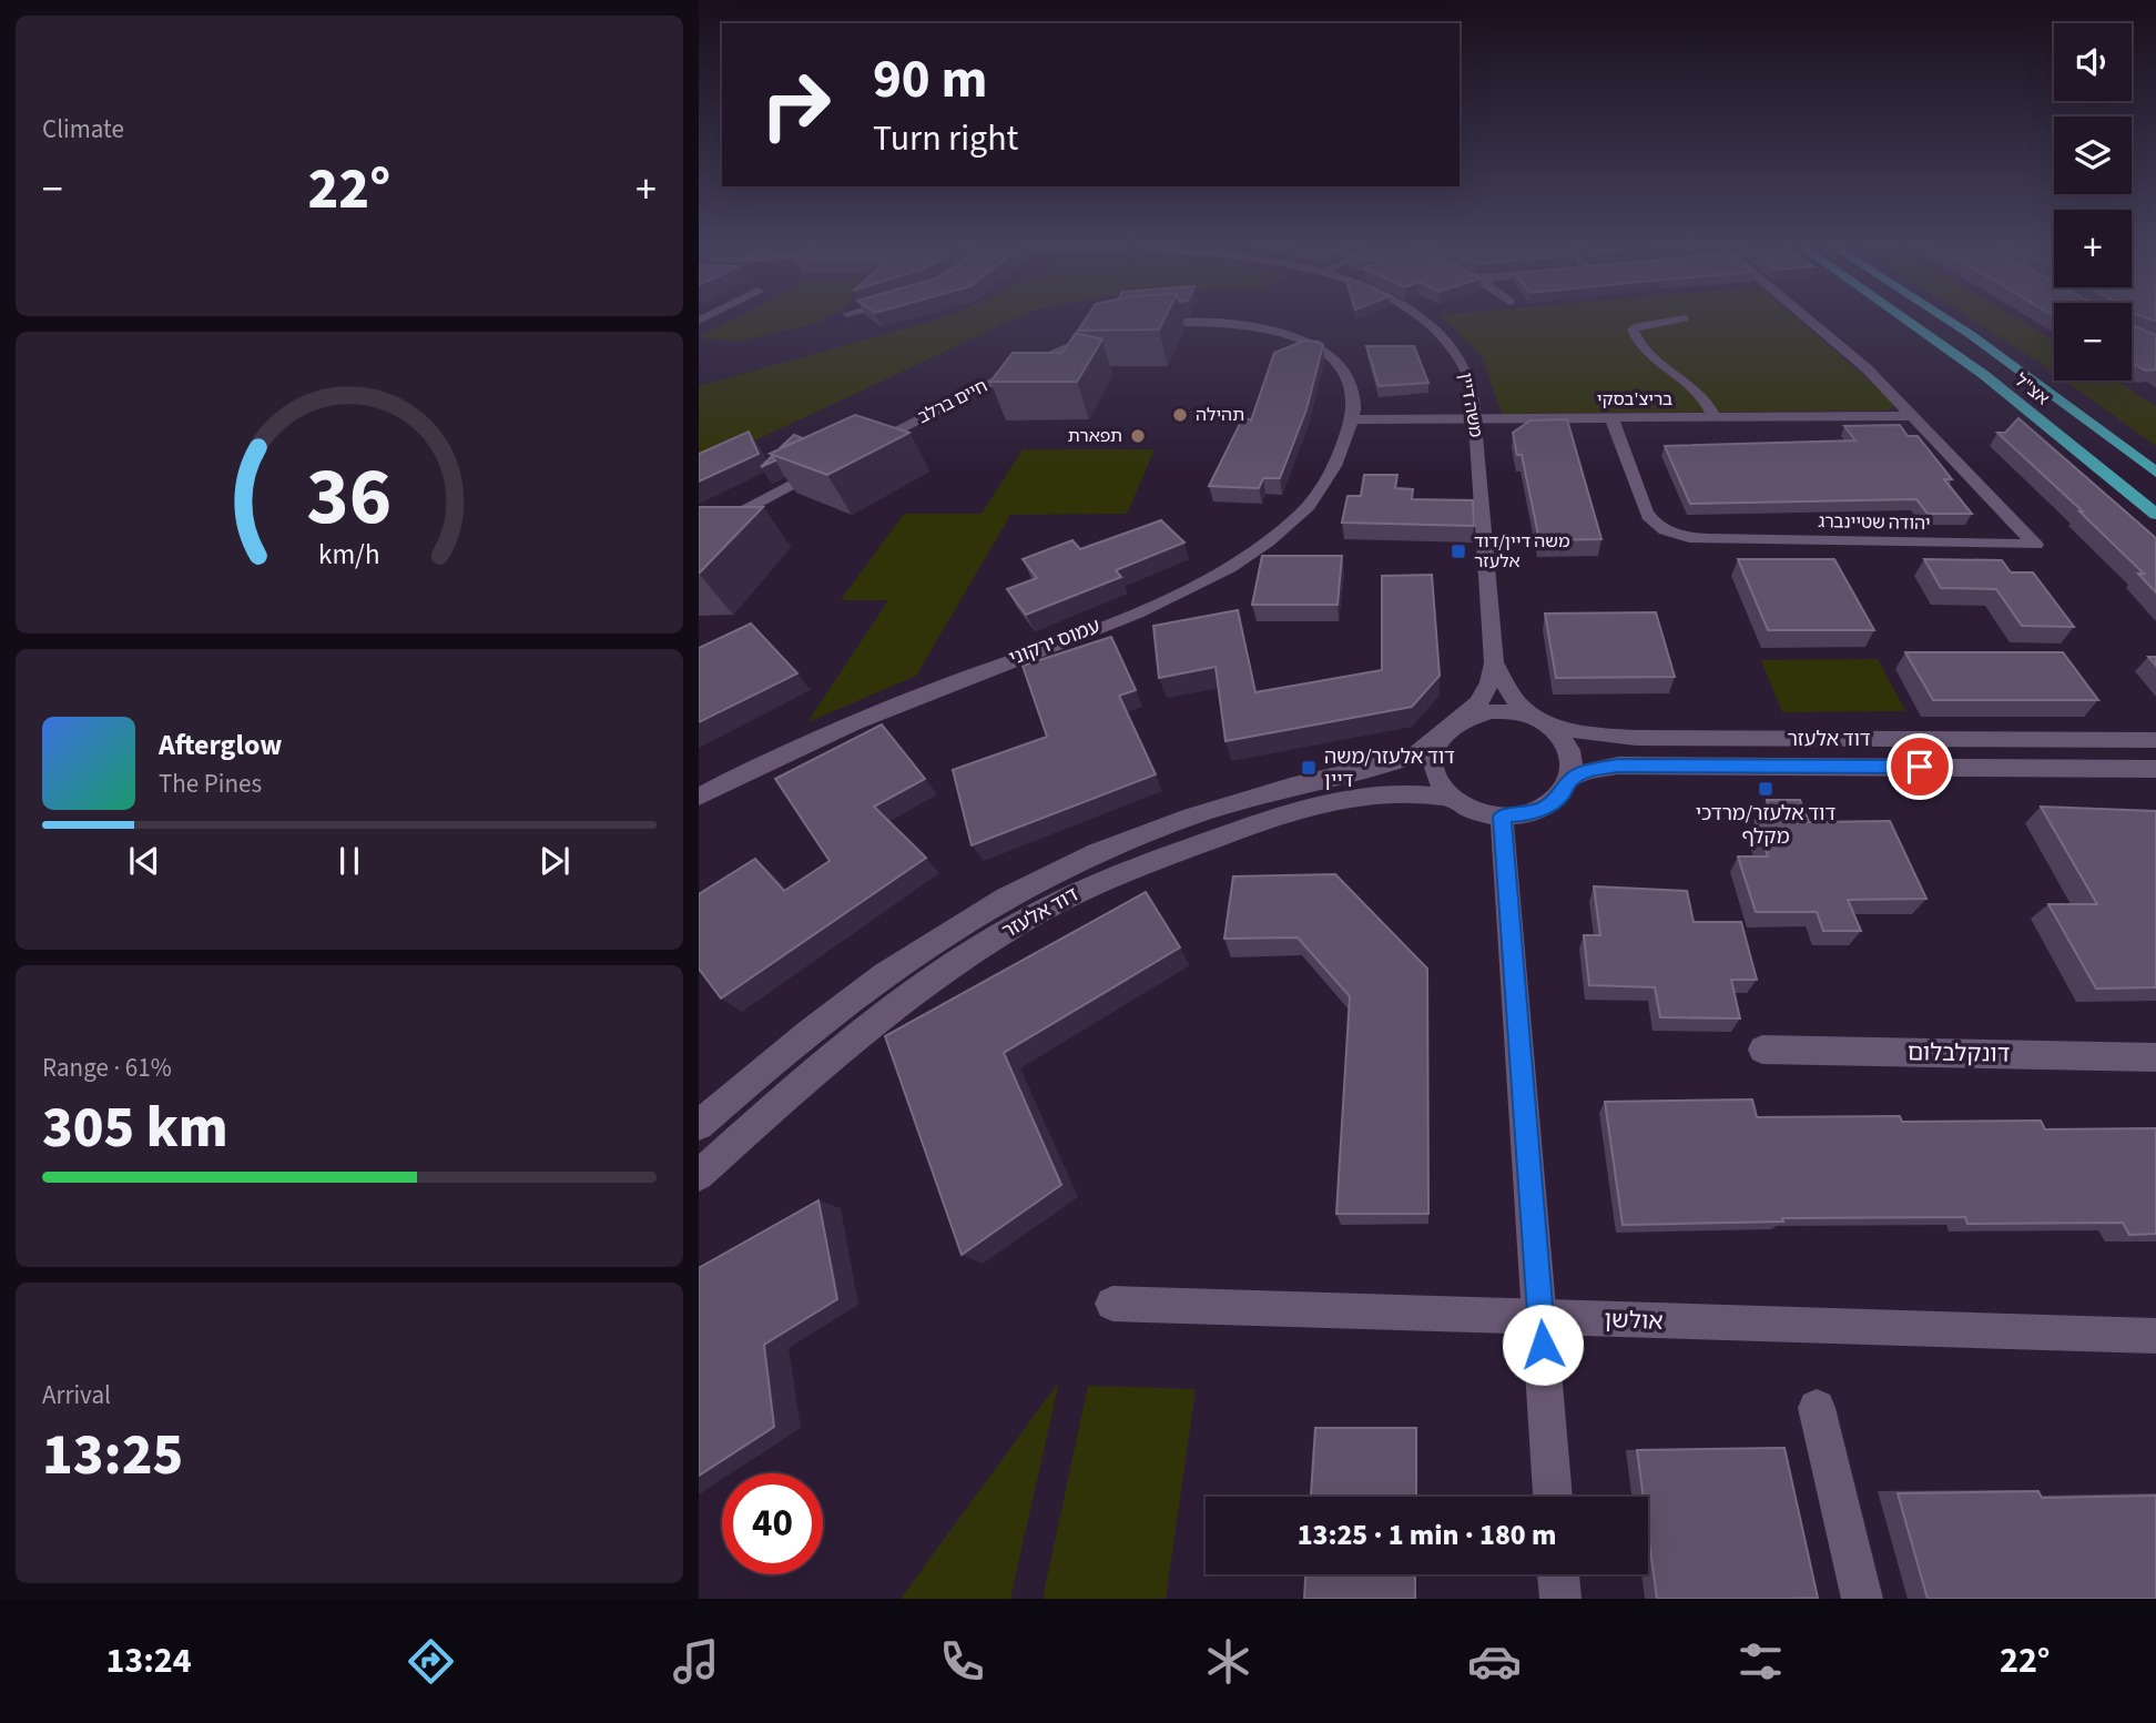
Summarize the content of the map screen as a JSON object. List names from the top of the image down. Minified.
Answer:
{"streets":{"main road":["אצ\"ל"],"street":["בריצ'בסקי","חיים ברלב","משה דיין","יהודה שטיינברג","עמוס ירקוני","דוד אלעזר","דונקלבלום","אולשן"]},"crossings":[["בריצ'בסקי","משה דיין"],["בריצ'בסקי","יהודה שטיינברג"],["בריצ'בסקי","עמוס ירקוני"],["משה דיין","דוד אלעזר"]],"places":{"other":["תהילה","תפארת"],"transit":["משה דיין/דוד אלעזר","דוד אלעזר/משה דיין","דוד אלעזר/מרדכי מקלף"]},"page":{"tile":["Climate",["Range · 61%","305 km"],["Arrival","13:25"]],"map_buttons":["+","−"],"turn":["90 m","Turn right"],"heat":["−","22°","+"],"song":["Afterglow","The Pines"],"limit":"40","trip":"13:25 · 1 min · 180 m","tabs":["13:24","22°"],"gauge":["36","km/h"]}}
